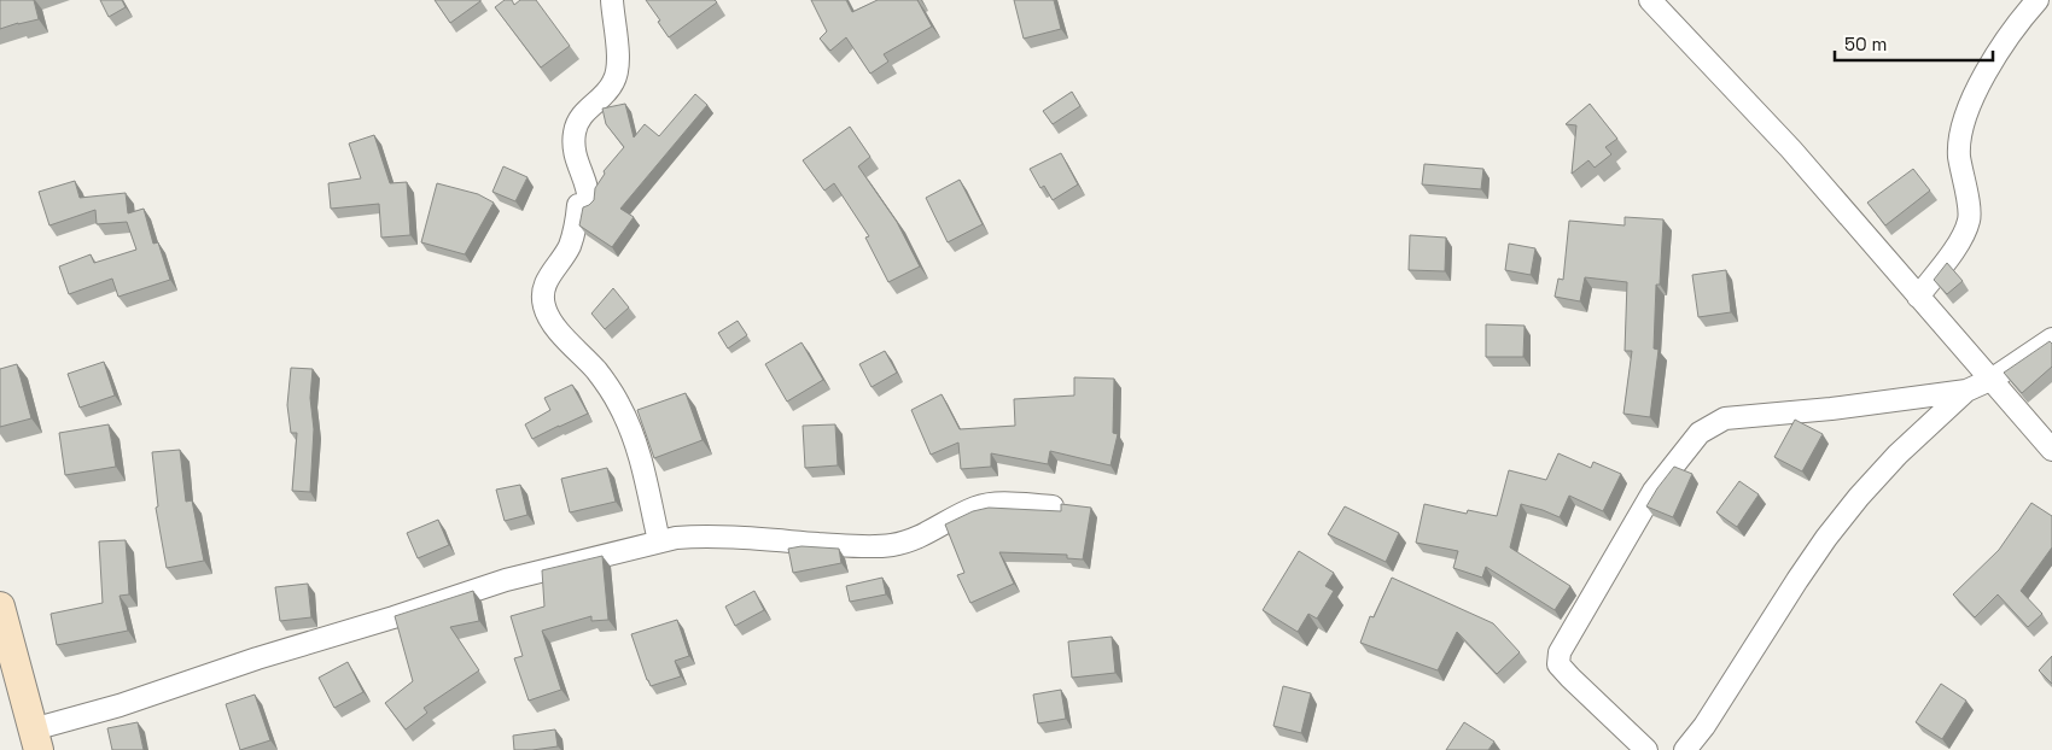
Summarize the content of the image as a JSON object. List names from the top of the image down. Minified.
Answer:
{"scale_bar":"50 m"}
